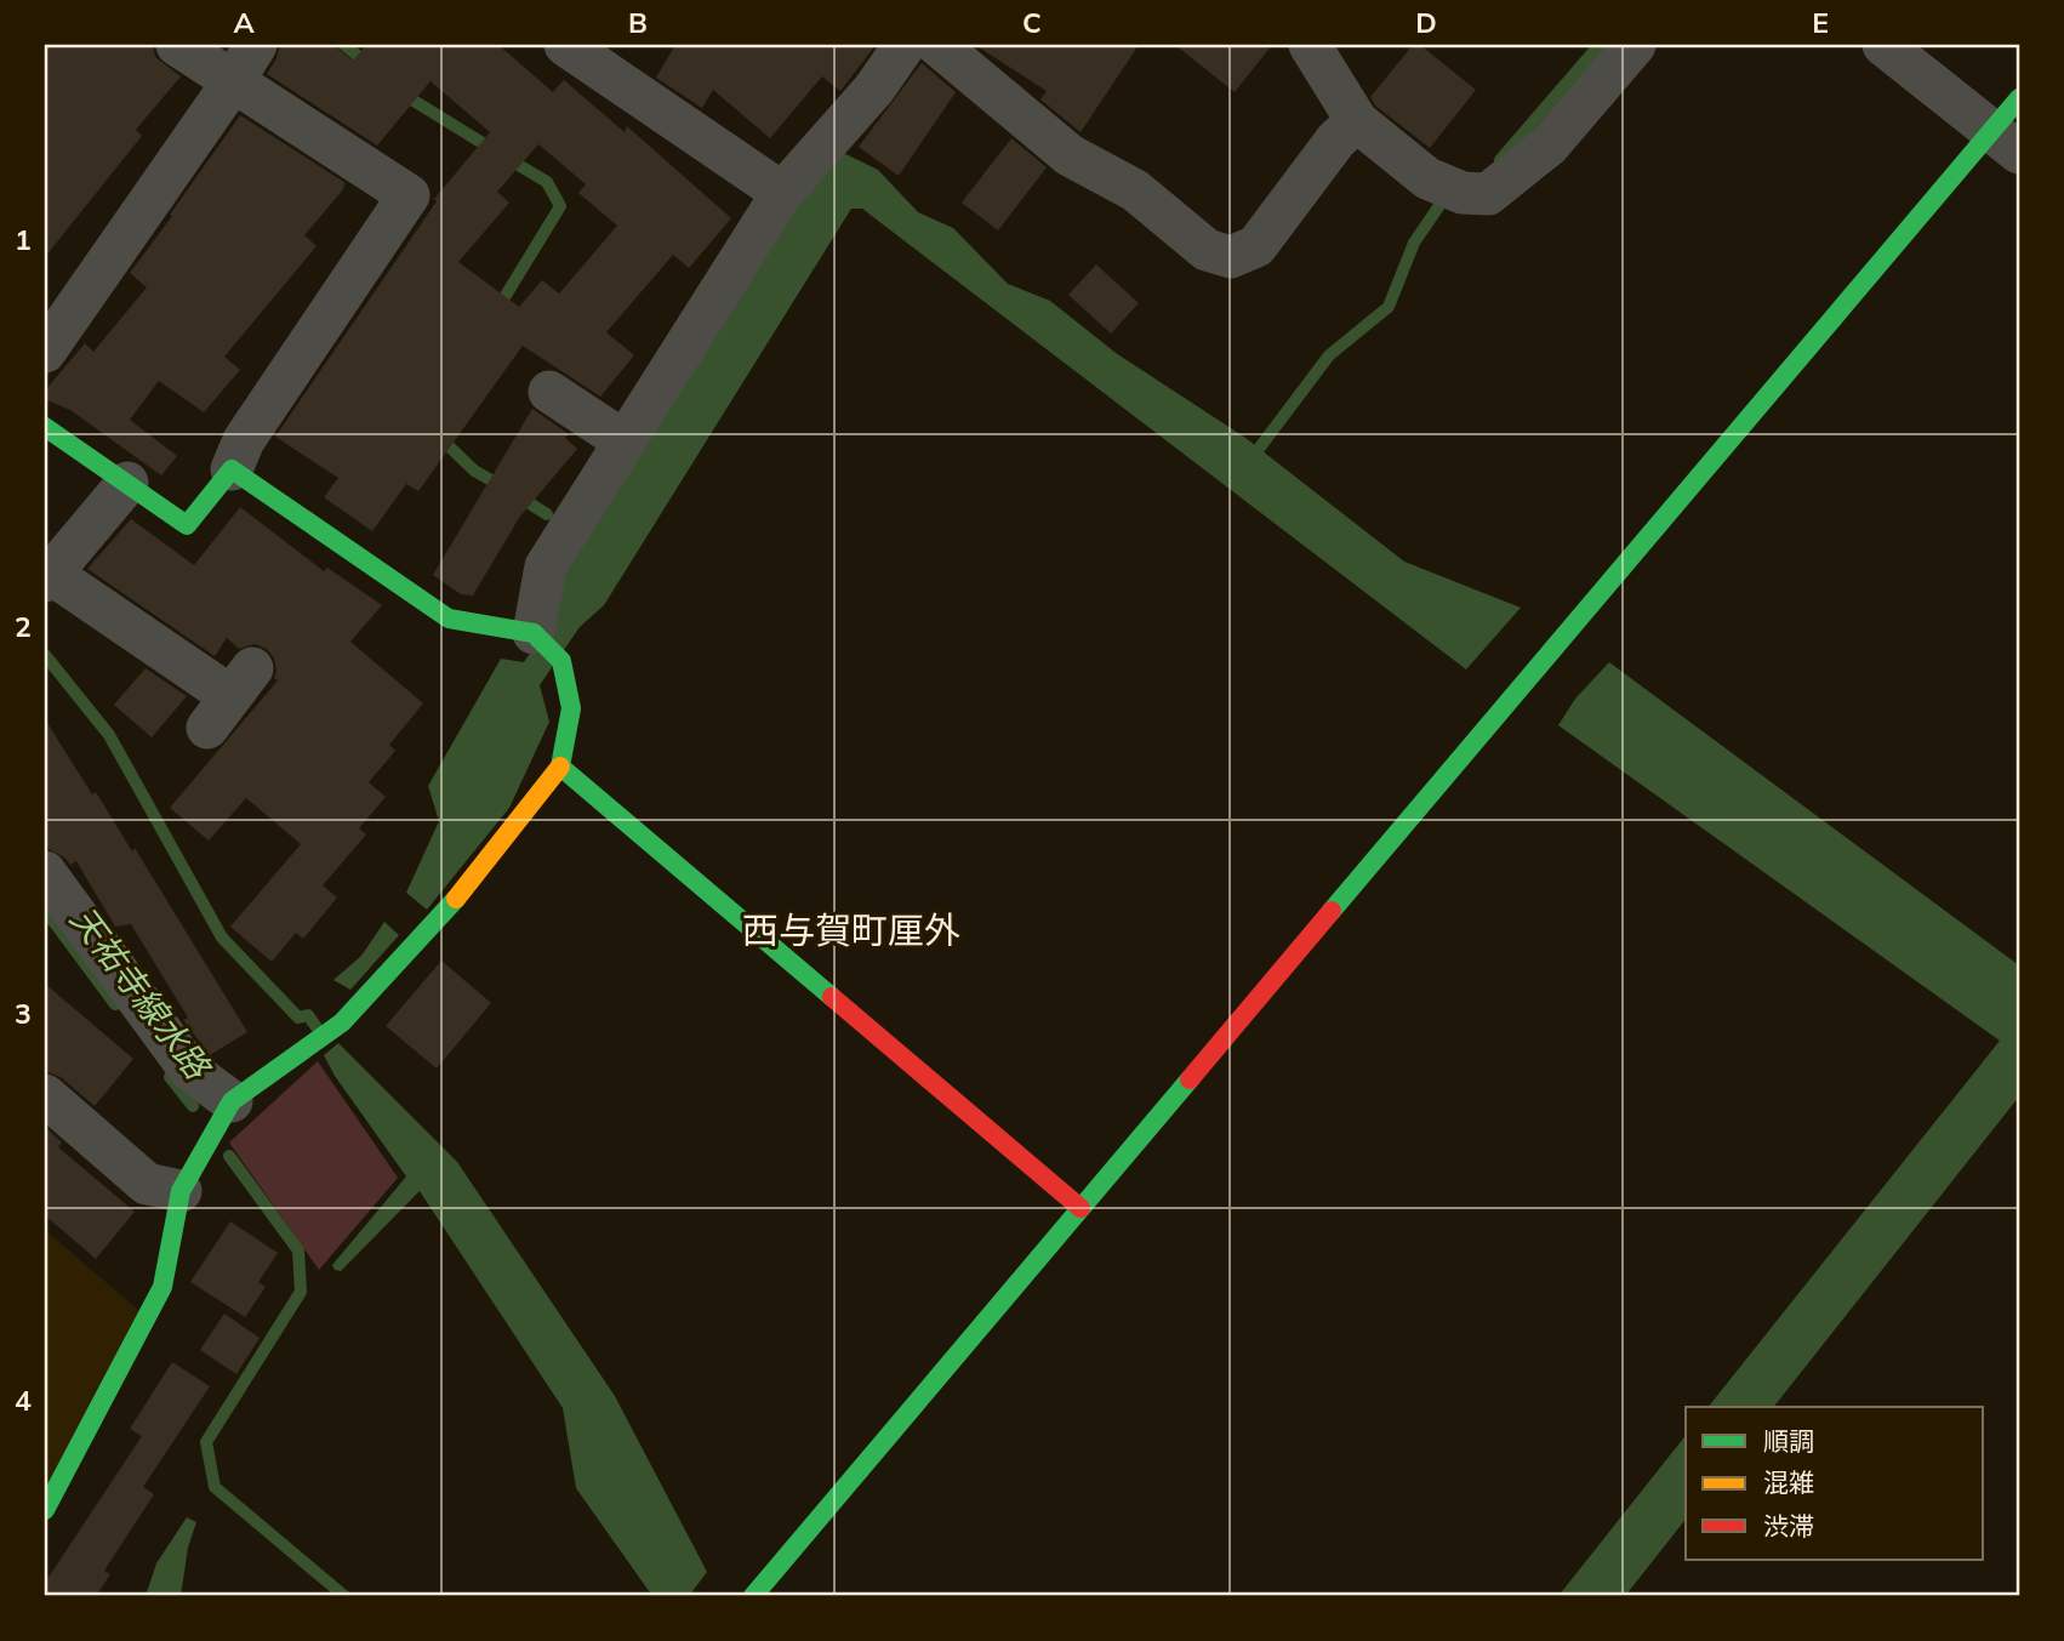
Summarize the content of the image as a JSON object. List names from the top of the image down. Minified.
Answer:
{"districts":["西与賀町厘外"],"water":["天祐寺線水路"],"legend":["順調","混雑","渋滞"],"grid":{"columns":["A","B","C","D","E"],"rows":["1","2","3","4"]}}
